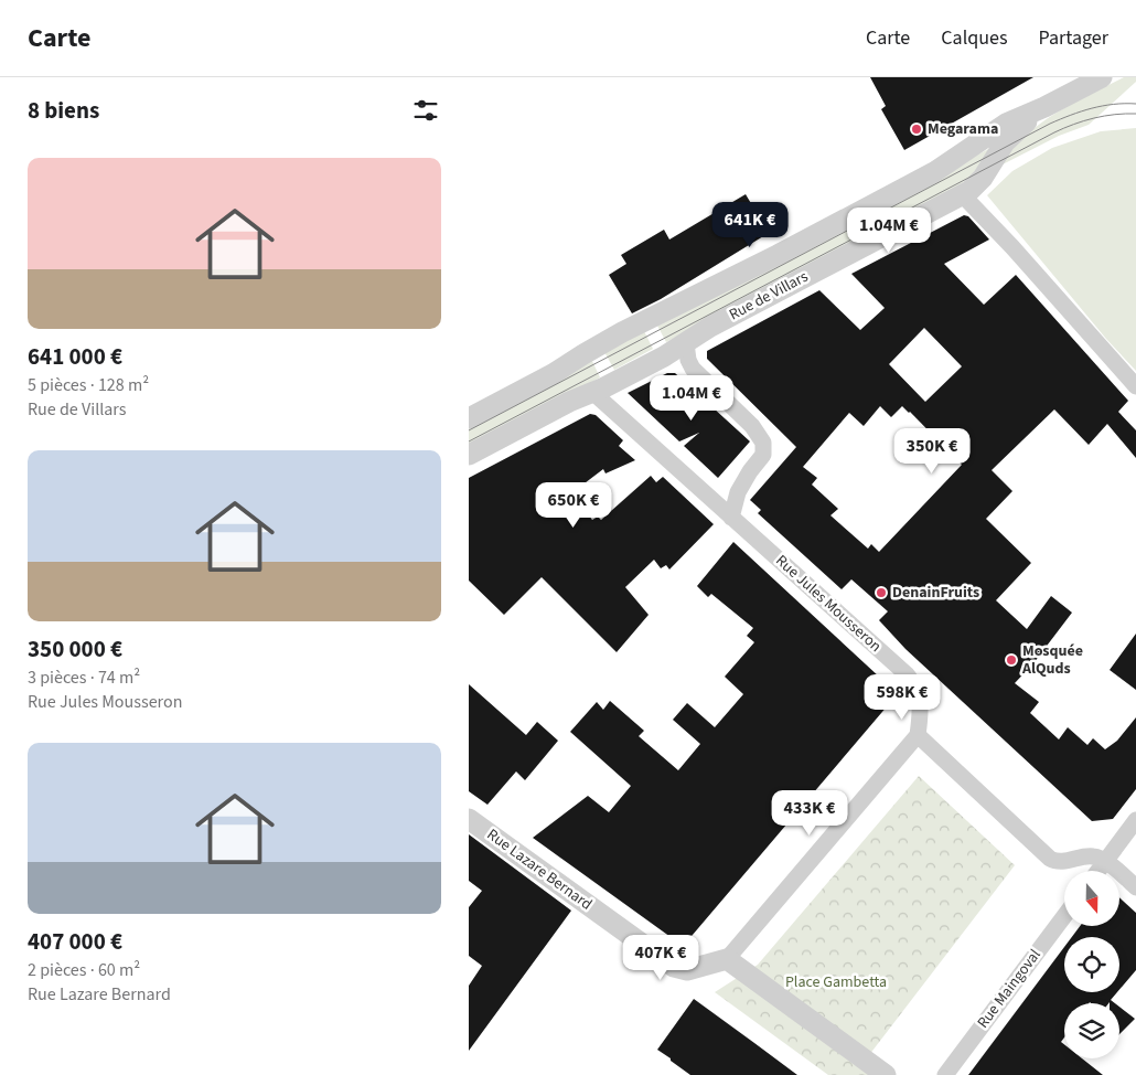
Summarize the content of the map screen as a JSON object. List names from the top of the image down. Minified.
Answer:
{"streets":{"street":["Rue de Villars","Rue Jules Mousseron","Rue Lazare Bernard","Rue Maingoval"]},"crossings":[["Rue de Villars","Rue Jules Mousseron"]],"parks":["Place Gambetta"],"places":["Megarama","DenainFruits","Mosquée AlQuds"],"north":"bottom","page":{"header":"Carte","nav":["Carte","Calques","Partager"],"heading":"8 biens","list":[{"name":"641 000 €","note":"5 pièces · 128 m² · Rue de Villars"},{"name":"350 000 €","note":"3 pièces · 74 m² · Rue Jules Mousseron"},{"name":"407 000 €","note":"2 pièces · 60 m² · Rue Lazare Bernard"}],"price":["641K €","1.04M €","1.04M €","350K €","650K €","598K €","433K €","407K €"]}}
